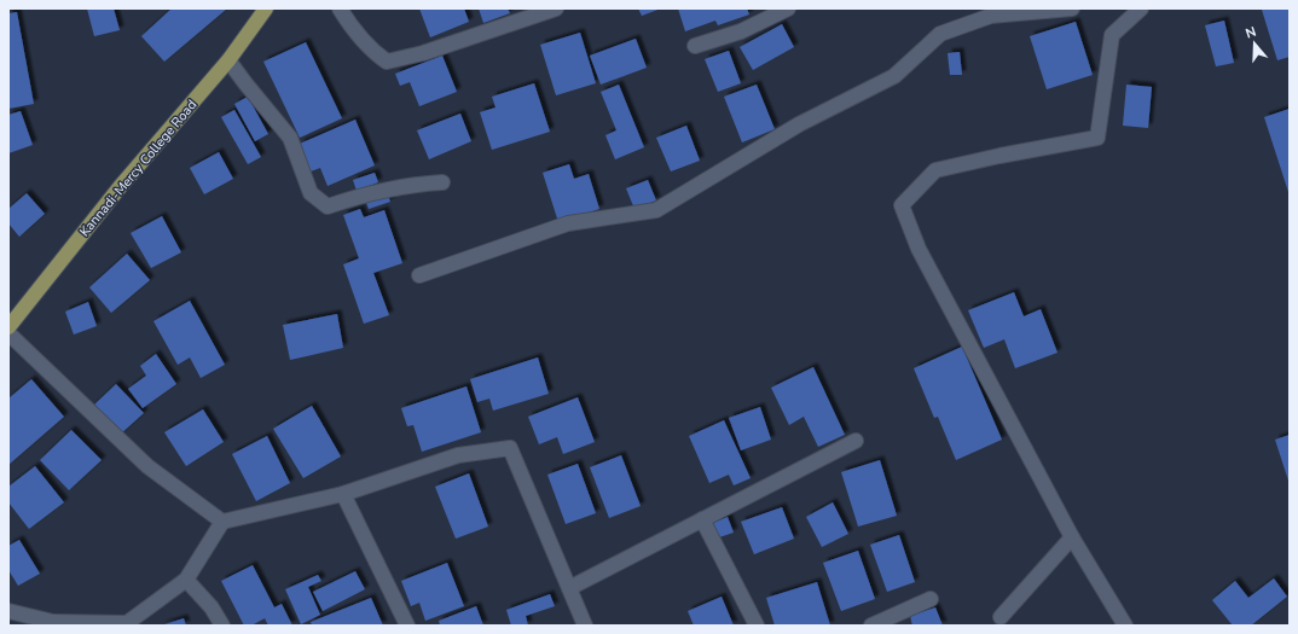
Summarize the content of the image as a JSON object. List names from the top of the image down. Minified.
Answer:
{"streets":{"main road":["Kannadi-Mercy College Road"]},"north":"top"}
